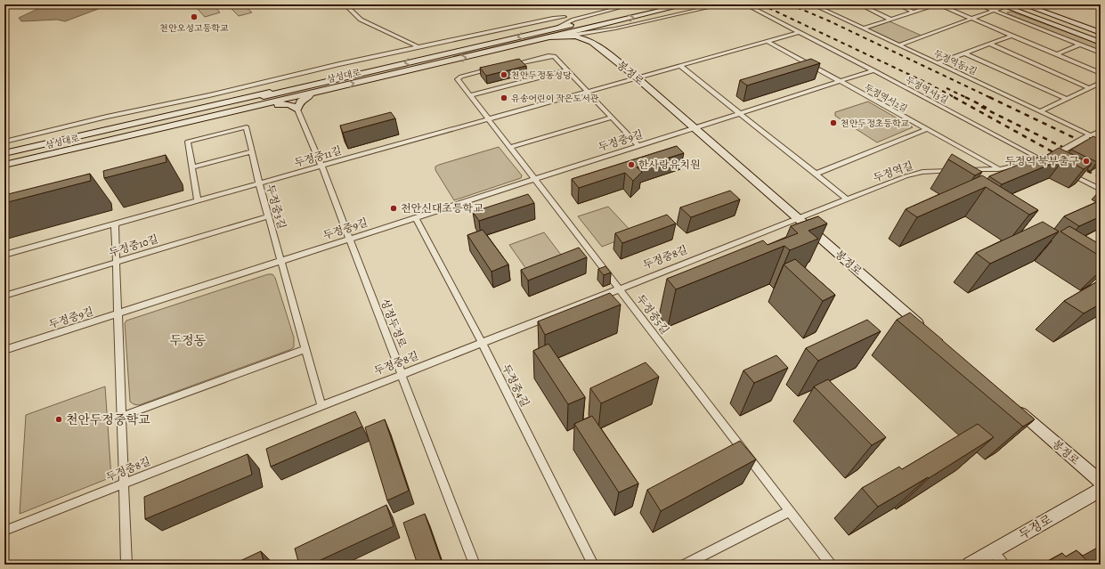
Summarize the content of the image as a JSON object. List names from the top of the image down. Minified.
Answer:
{"streets":{"main road":["봉정로","삼성대로","두정로"],"street":["두정역동1길","두정역서3길","두정역서2길","두정중9길","두정중11길","두정역길","두정중3길","두정중10길","두정중8길","두정중5길","성정두정로","두정중4길"]},"crossings":[["두정역동1길","두정역길"],["봉정로","두정중9길"],["봉정로","두정중11길"],["봉정로","두정역길"],["봉정로","두정중8길"],["두정역서3길","두정중9길"],["두정역서3길","두정중11길"],["두정역서3길","두정역길"],["두정역서2길","두정중9길"],["두정역서2길","두정중11길"],["두정역서2길","두정역길"],["두정중9길","두정중3길"],["두정중9길","두정중5길"],["두정중9길","성정두정로"],["두정중9길","두정중4길"],["두정중11길","두정중3길"],["두정중11길","두정중5길"],["두정중11길","성정두정로"],["두정역길","두정중8길"],["두정중3길","두정중10길"],["두정중3길","두정중8길"],["두정중8길","두정중5길"],["두정중8길","성정두정로"],["두정중8길","두정중4길"]],"districts":["두정동"],"places":["천안오성고등학교","천안두정동성당","유송어린이 작은도서관","천안두정초등학교","두정역 북부출구","한사랑유치원","천안신대초등학교","천안두정중학교"]}
